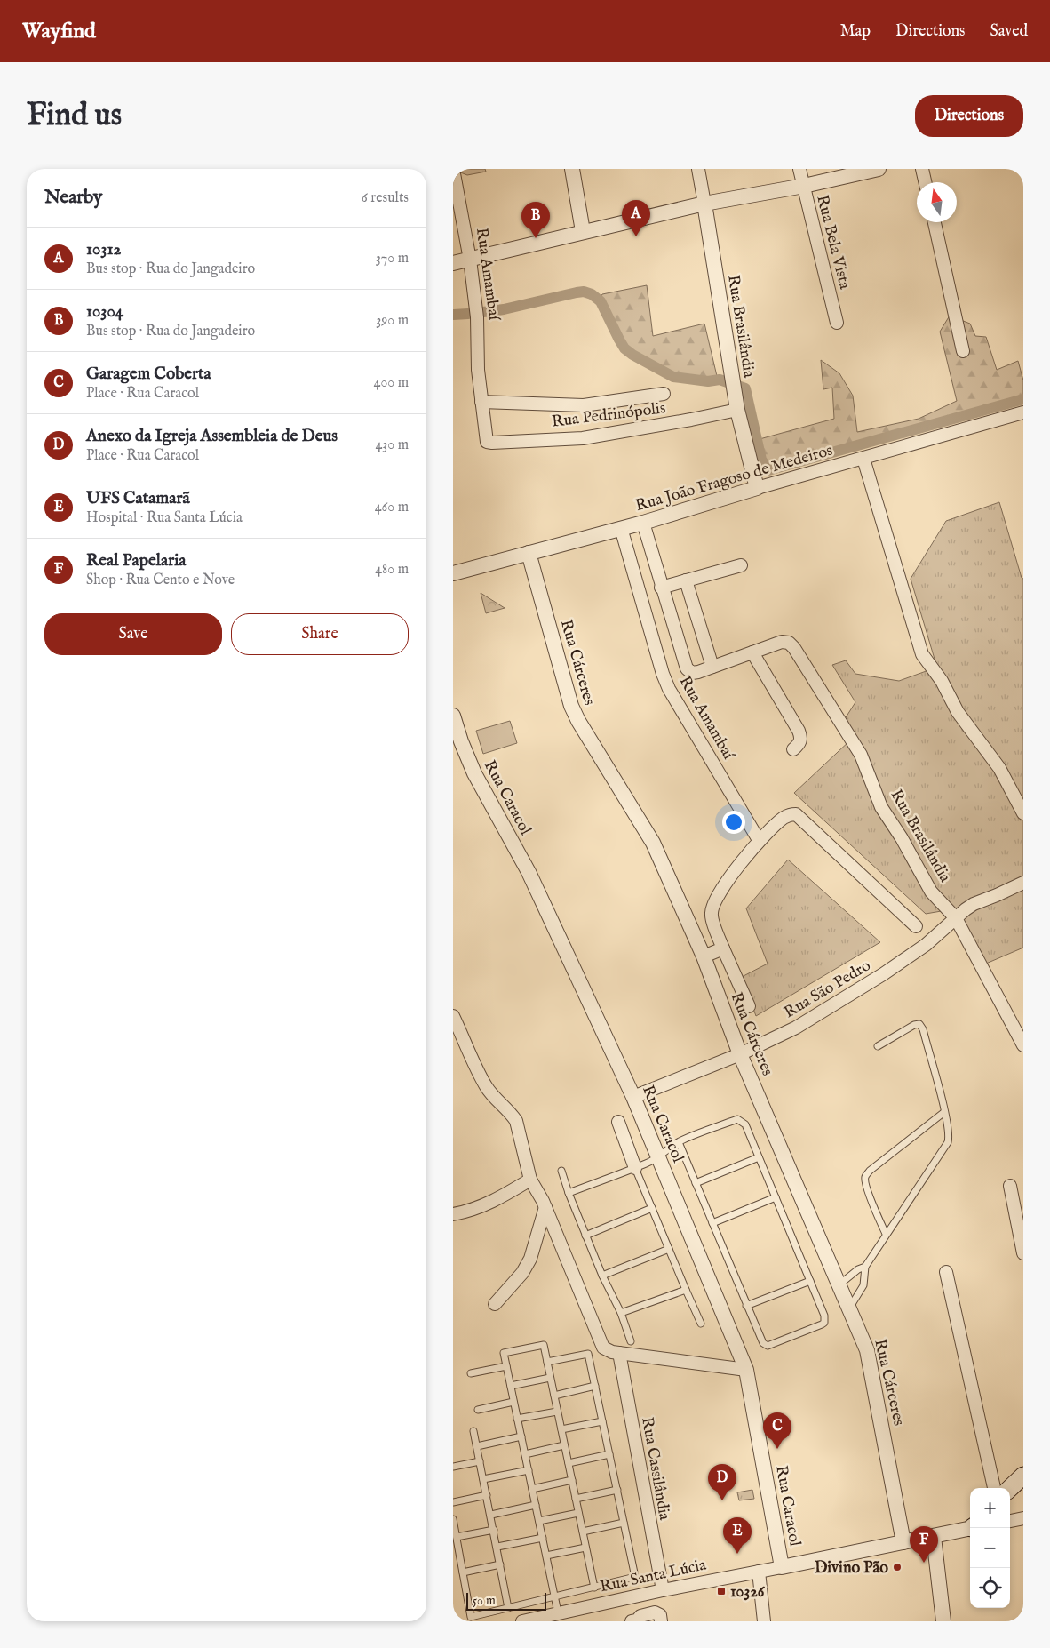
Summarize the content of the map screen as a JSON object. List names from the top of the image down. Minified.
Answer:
{"streets":{"street":["Rua Bela Vista","Rua Amambaí","Rua Brasilândia","Rua Pedrinópolis","Rua João Fragoso de Medeiros","Rua Cárceres","Rua Caracol","Rua São Pedro","Rua Cassilândia","Rua Santa Lúcia"]},"crossings":[["Rua Amambaí","Rua Pedrinópolis"],["Rua Amambaí","Rua João Fragoso de Medeiros"],["Rua Brasilândia","Rua Pedrinópolis"],["Rua Brasilândia","Rua João Fragoso de Medeiros"],["Rua Brasilândia","Rua São Pedro"],["Rua João Fragoso de Medeiros","Rua Cárceres"],["Rua Cárceres","Rua São Pedro"],["Rua Cárceres","Rua Santa Lúcia"],["Rua Caracol","Rua São Pedro"],["Rua Caracol","Rua Santa Lúcia"],["Rua Cassilândia","Rua Santa Lúcia"]],"places":{"other":["Divino Pão"],"transit":["10326"]},"scale_bar":"50 m","north":"top","page":{"header":"Wayfind","nav":["Map","Directions","Saved"],"buttons":["Directions",["Save","Share"]],"title":"Find us","heading":["Nearby","6 results"],"pins":["A","B","C","D","E","F"],"list":[{"mark":"A","name":"10312","note":"Bus stop · Rua do Jangadeiro","value":"370 m"},{"mark":"B","name":"10304","note":"Bus stop · Rua do Jangadeiro","value":"390 m"},{"mark":"C","name":"Garagem Coberta","note":"Place · Rua Caracol","value":"400 m"},{"mark":"D","name":"Anexo da Igreja Assembleia de Deus","note":"Place · Rua Caracol","value":"430 m"},{"mark":"E","name":"UFS Catamarã","note":"Hospital · Rua Santa Lúcia","value":"460 m"},{"mark":"F","name":"Real Papelaria","note":"Shop · Rua Cento e Nove","value":"480 m"}],"map_buttons":["+","−"],"scale":"50 m"}}
